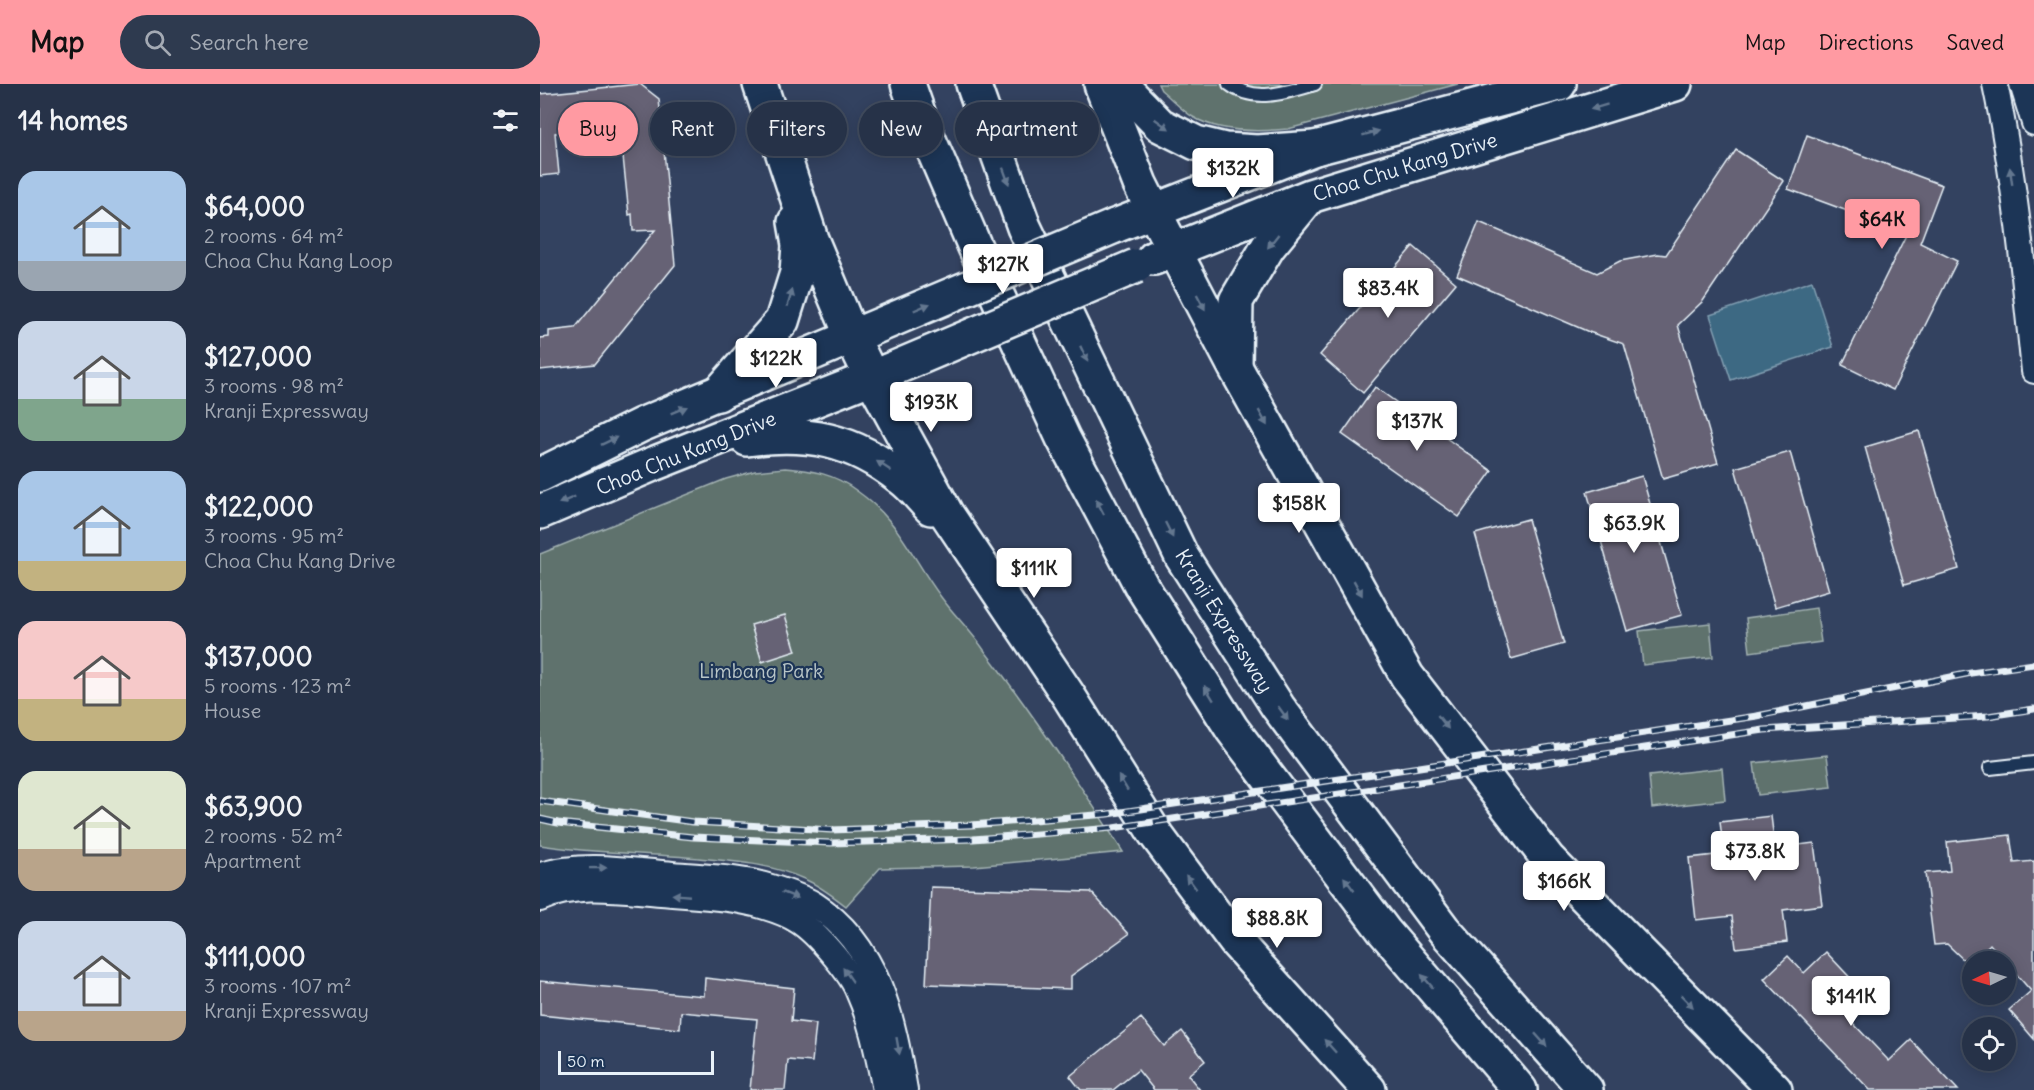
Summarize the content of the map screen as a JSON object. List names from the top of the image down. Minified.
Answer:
{"streets":{"main road":["Choa Chu Kang Drive","Kranji Expressway"]},"parks":["Limbang Park"],"scale_bar":"50 m","north":"left","page":{"header":"Map","search":"Search here","nav":["Map","Directions","Saved"],"heading":"14 homes","chip":["Buy","Rent","Filters","New","Apartment"],"price":["$132K","$64K","$127K","$83.4K","$122K","$193K","$137K","$158K","$63.9K","$111K","$73.8K","$166K","$88.8K","$141K"],"list":[{"name":"$64,000","note":"2 rooms · 64 m² · Choa Chu Kang Loop"},{"name":"$127,000","note":"3 rooms · 98 m² · Kranji Expressway"},{"name":"$122,000","note":"3 rooms · 95 m² · Choa Chu Kang Drive"},{"name":"$137,000","note":"5 rooms · 123 m² · House"},{"name":"$63,900","note":"2 rooms · 52 m² · Apartment"},{"name":"$111,000","note":"3 rooms · 107 m² · Kranji Expressway"}],"scale":"50 m"}}
